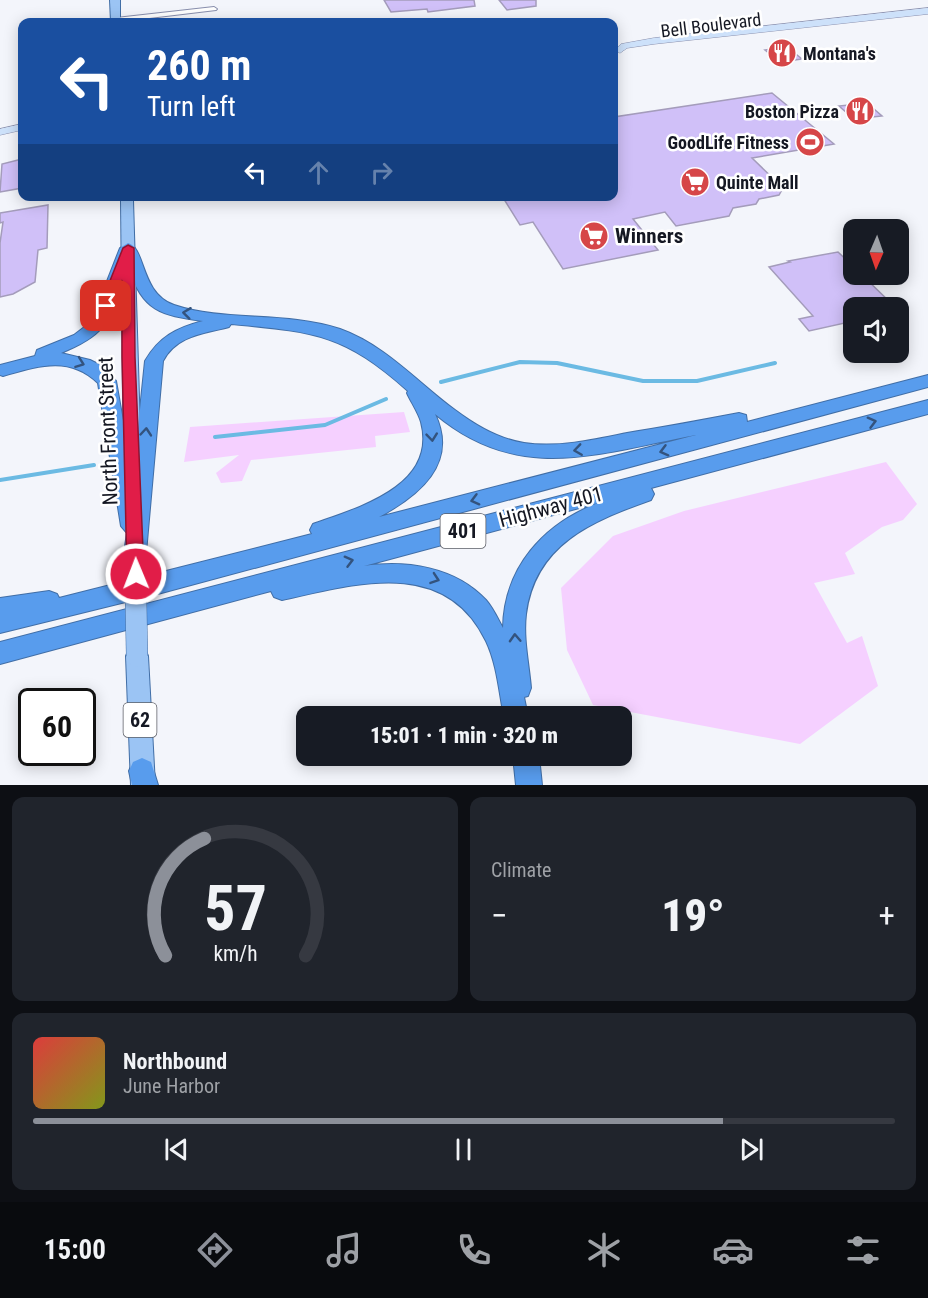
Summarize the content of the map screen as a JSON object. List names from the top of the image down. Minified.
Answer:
{"streets":{"highway":["Highway 401","401"],"main road":["Bell Boulevard","North Front Street","62"]},"crossings":[["North Front Street","62"]],"places":{"restaurant":["Montana's","Boston Pizza"],"sports":["GoodLife Fitness"],"supermarket":["Quinte Mall","Winners"]},"north":"bottom","page":{"turn":["260 m","Turn left"],"limit":"60","trip":"15:01 · 1 min · 320 m","tile":"Climate","heat":["−","19°","+"],"song":["Northbound","June Harbor"],"tabs":"15:00","gauge":["57","km/h"]}}
